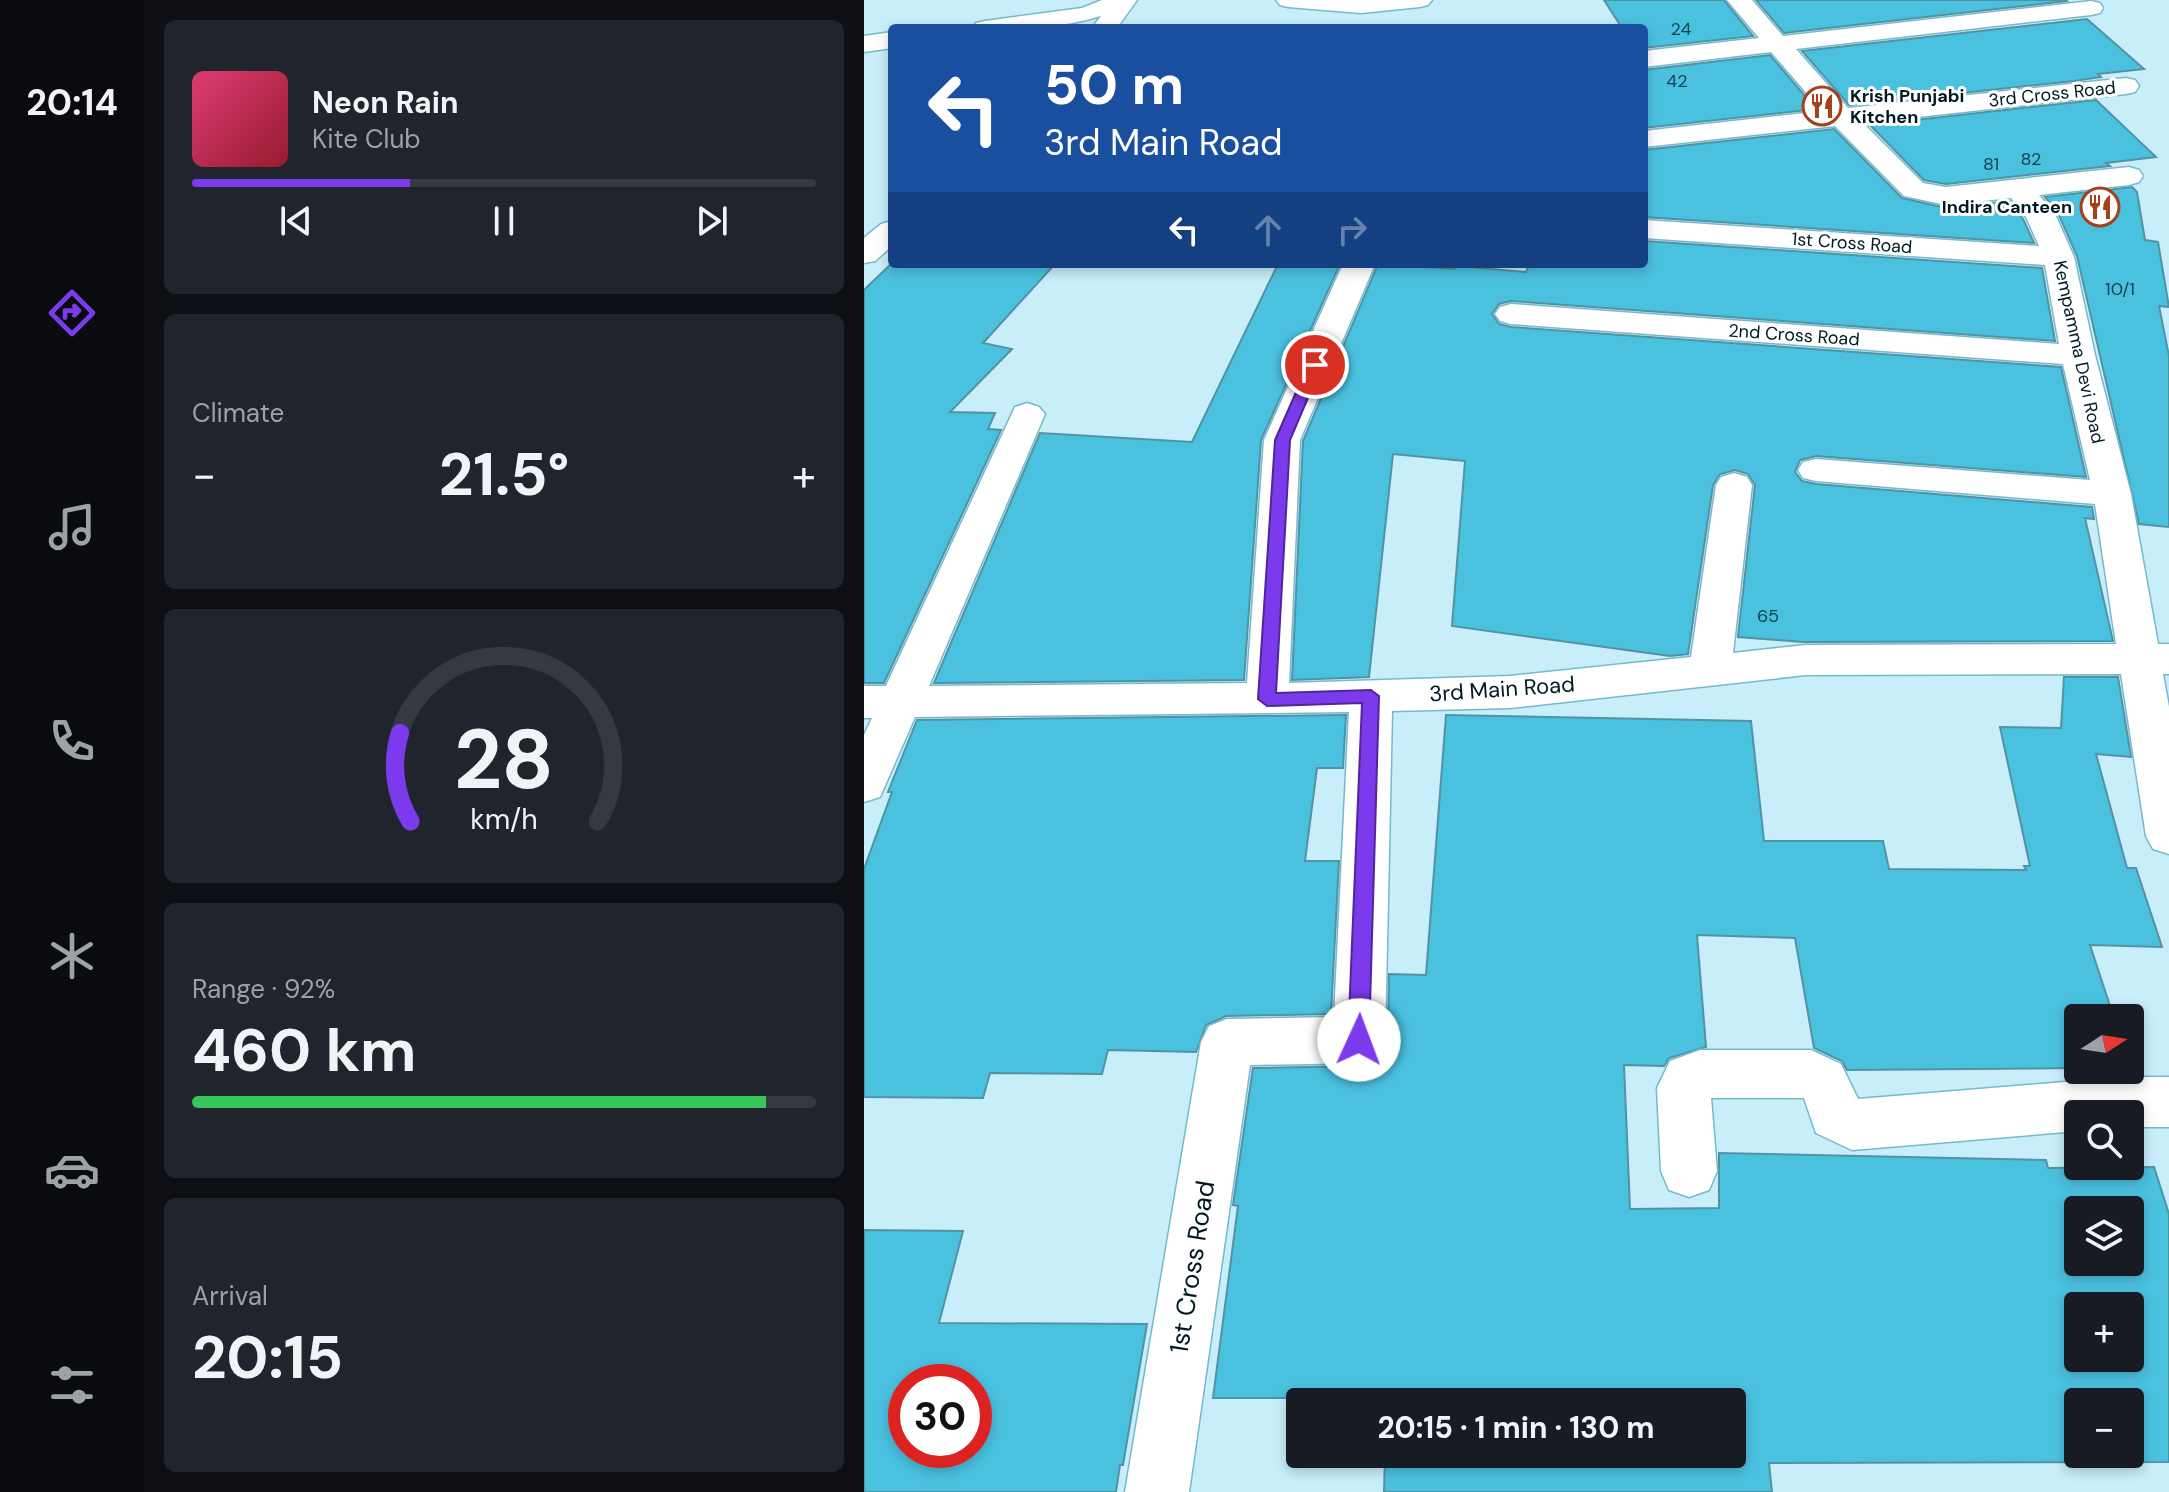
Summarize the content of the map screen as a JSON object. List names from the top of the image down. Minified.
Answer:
{"streets":{"street":["3rd Cross Road","1st Cross Road","2nd Cross Road","Kempamma Devi Road","3rd Main Road"]},"crossings":[["1st Cross Road","Kempamma Devi Road"],["1st Cross Road","3rd Main Road"],["2nd Cross Road","Kempamma Devi Road"],["Kempamma Devi Road","3rd Main Road"]],"places":{"restaurant":["Krish Punjabi Kitchen","Indira Canteen"]},"house_numbers":["24","42","82","81","10/1","65"],"north":"right","page":{"tabs":"20:14","turn":["50 m","3rd Main Road"],"song":["Neon Rain","Kite Club"],"tile":["Climate",["Range · 92%","460 km"],["Arrival","20:15"]],"heat":["−","21.5°","+"],"map_buttons":["+","−"],"limit":"30","trip":"20:15 · 1 min · 130 m","gauge":["28","km/h"]}}
